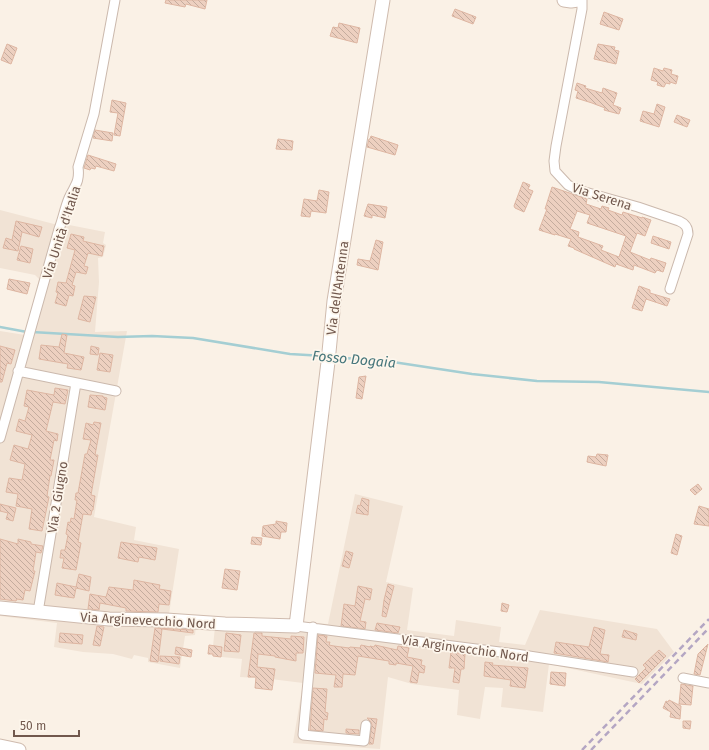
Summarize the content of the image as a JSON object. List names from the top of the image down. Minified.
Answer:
{"streets":{"street":["Via Serena","Via Unità d'Italia","Via dell'Antenna","Via 2 Giugno","Via Arginevecchio Nord","Via Arginvecchio Nord"]},"crossings":[["Via dell'Antenna","Via Arginevecchio Nord"],["Via dell'Antenna","Via Arginvecchio Nord"],["Via 2 Giugno","Via Arginevecchio Nord"],["Via Arginevecchio Nord","Via Arginvecchio Nord"]],"water":["Fosso Dogaia"],"scale_bar":"50 m"}
